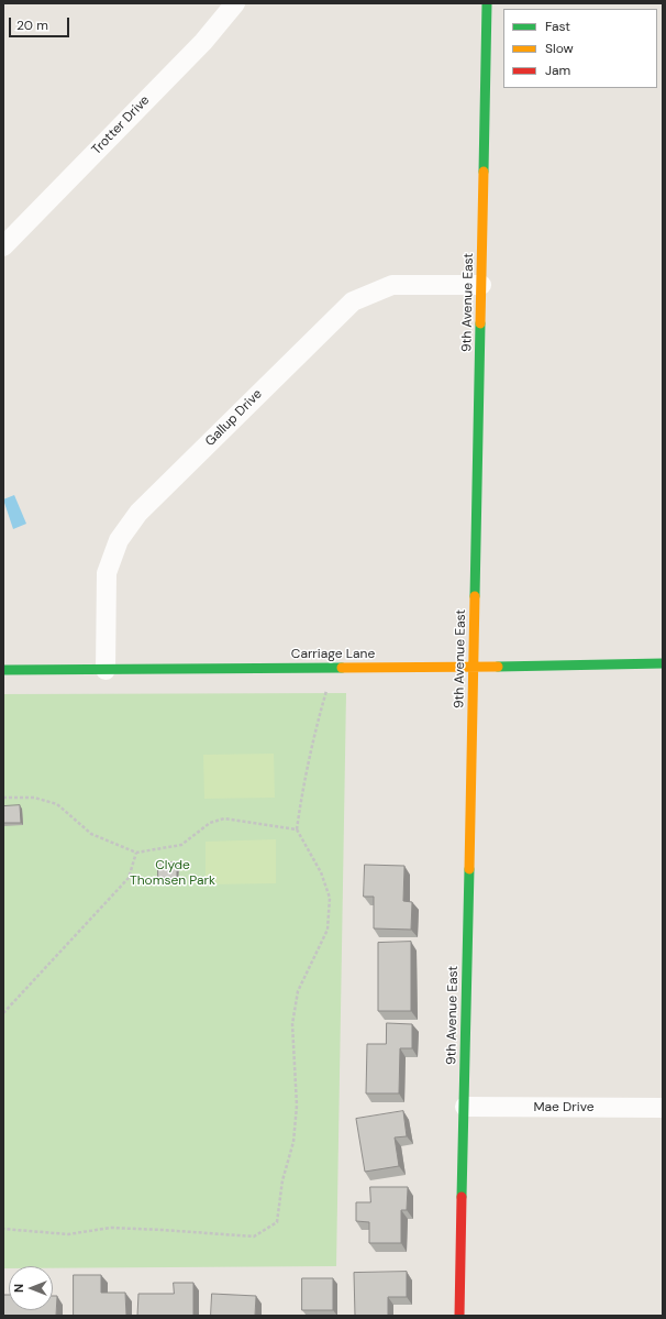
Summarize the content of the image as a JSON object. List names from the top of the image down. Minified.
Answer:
{"streets":{"street":["Trotter Drive","9th Avenue East","Gallup Drive","Carriage Lane","Mae Drive"]},"crossings":[["9th Avenue East","Gallup Drive"],["9th Avenue East","Carriage Lane"],["9th Avenue East","Mae Drive"],["Gallup Drive","Carriage Lane"]],"parks":["Clyde Thomsen Park"],"legend":["Fast","Slow","Jam"],"scale_bar":"20 m","north":"left"}
